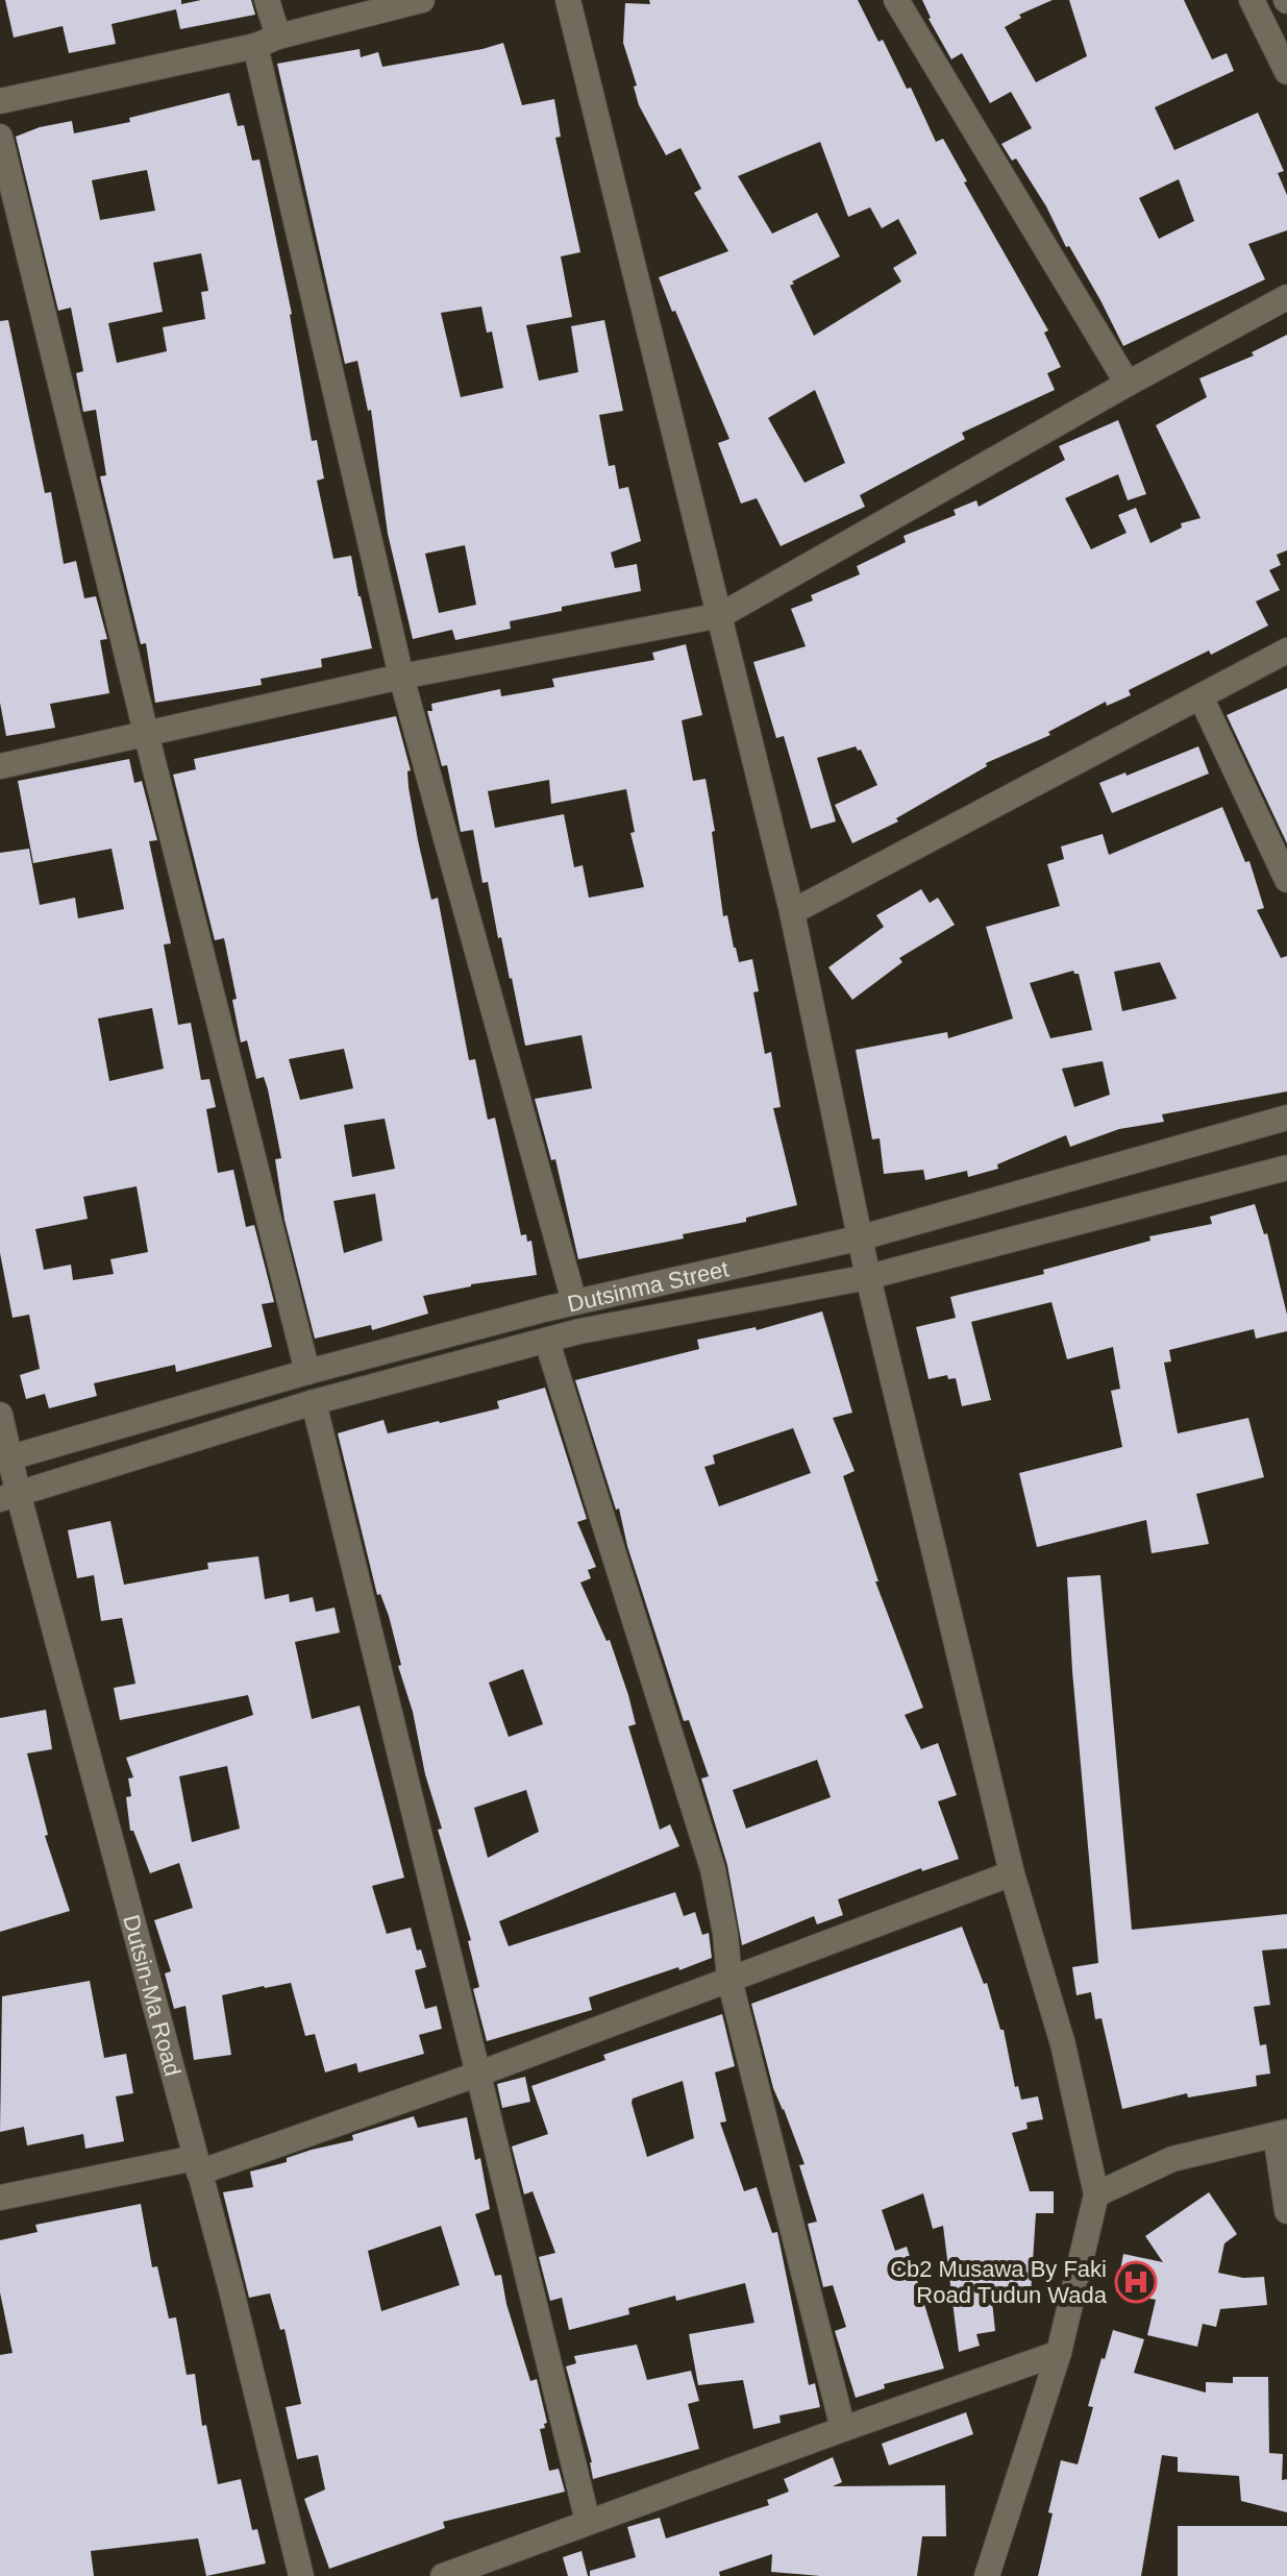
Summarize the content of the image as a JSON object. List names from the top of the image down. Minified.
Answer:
{"streets":{"street":["Dutsinma Street","Dutsin-Ma Road"]},"crossings":[["Dutsinma Street","Dutsin-Ma Road"]],"places":{"hospital":["Cb2 Musawa By Faki Road Tudun Wada"]}}
